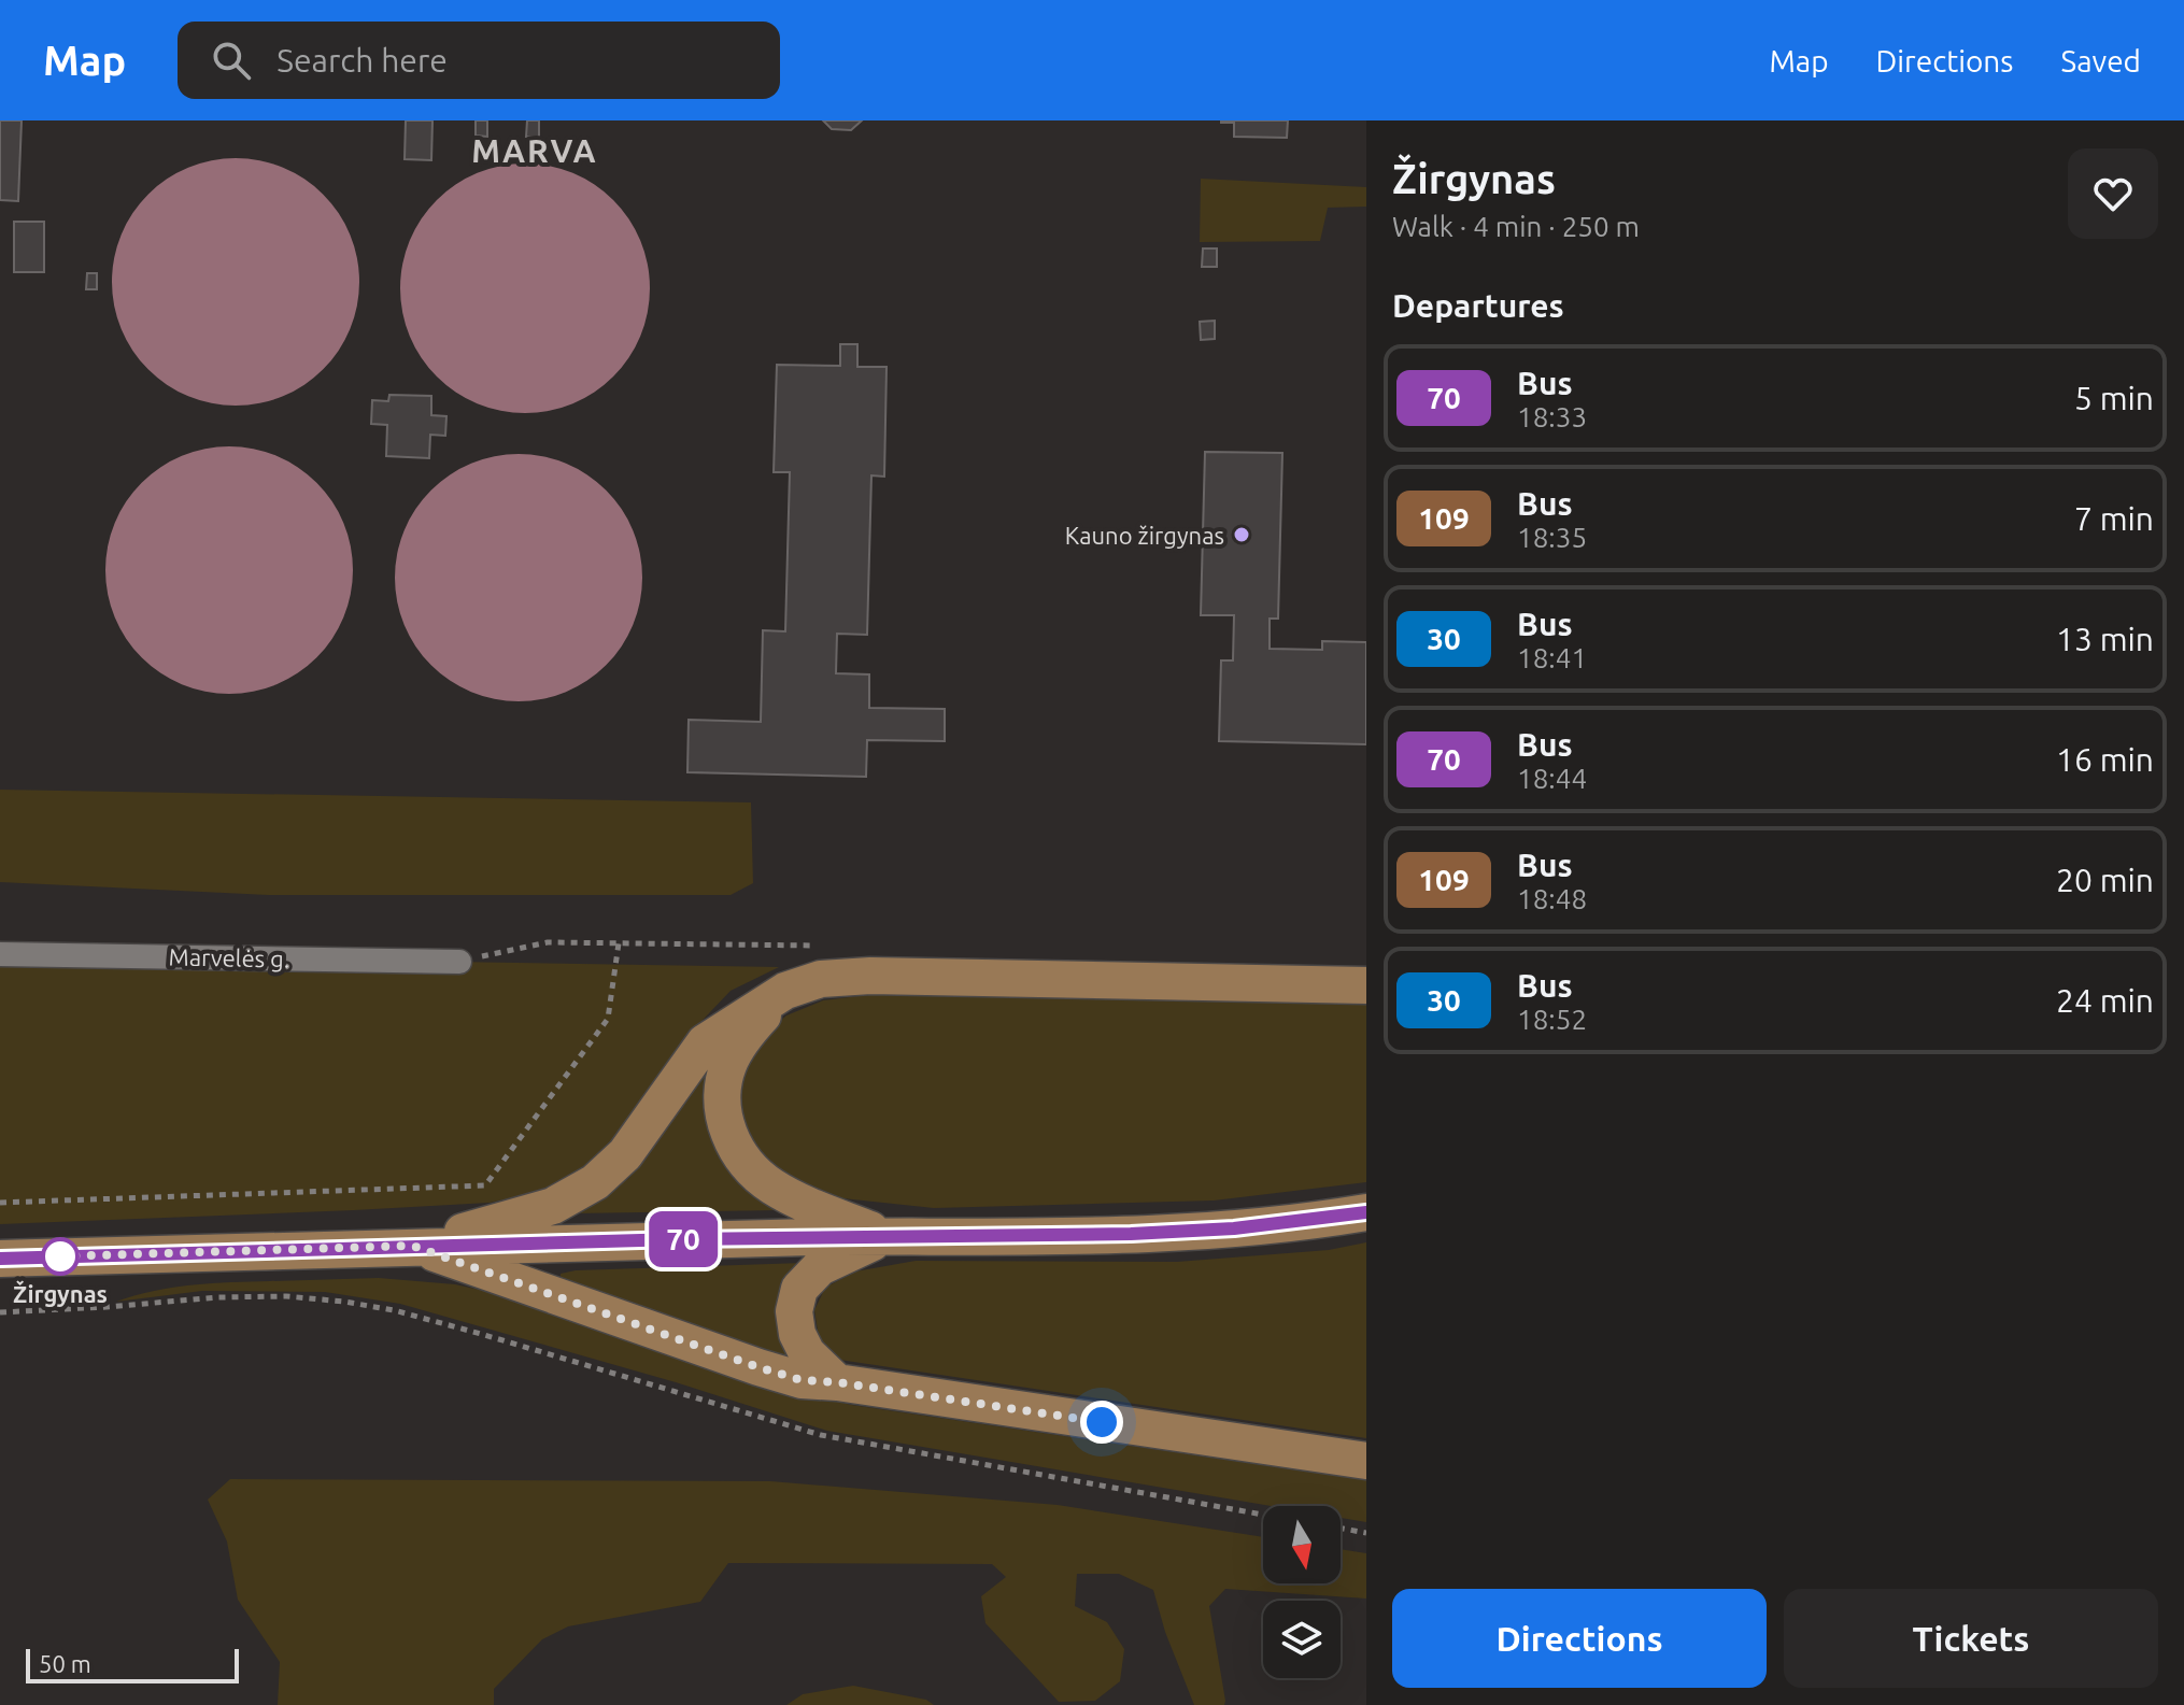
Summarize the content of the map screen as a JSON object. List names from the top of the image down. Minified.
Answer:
{"streets":{"street":["Marvelės g."]},"districts":["MARVA"],"places":["Kauno žirgynas","Žirgynas"],"lines":["bus line 70"],"scale_bar":"50 m","north":"bottom","page":{"header":"Map","search":"Search here","nav":["Map","Directions","Saved"],"on_map":"70","heading":[["Žirgynas","Walk · 4 min · 250 m"],"Departures"],"list":[{"mark":"70","name":"Bus","note":"18:33","value":"5 min"},{"mark":"109","name":"Bus","note":"18:35","value":"7 min"},{"mark":"30","name":"Bus","note":"18:41","value":"13 min"},{"mark":"70","name":"Bus","note":"18:44","value":"16 min"},{"mark":"109","name":"Bus","note":"18:48","value":"20 min"},{"mark":"30","name":"Bus","note":"18:52","value":"24 min"}],"buttons":["Directions","Tickets"],"scale":"50 m"}}
